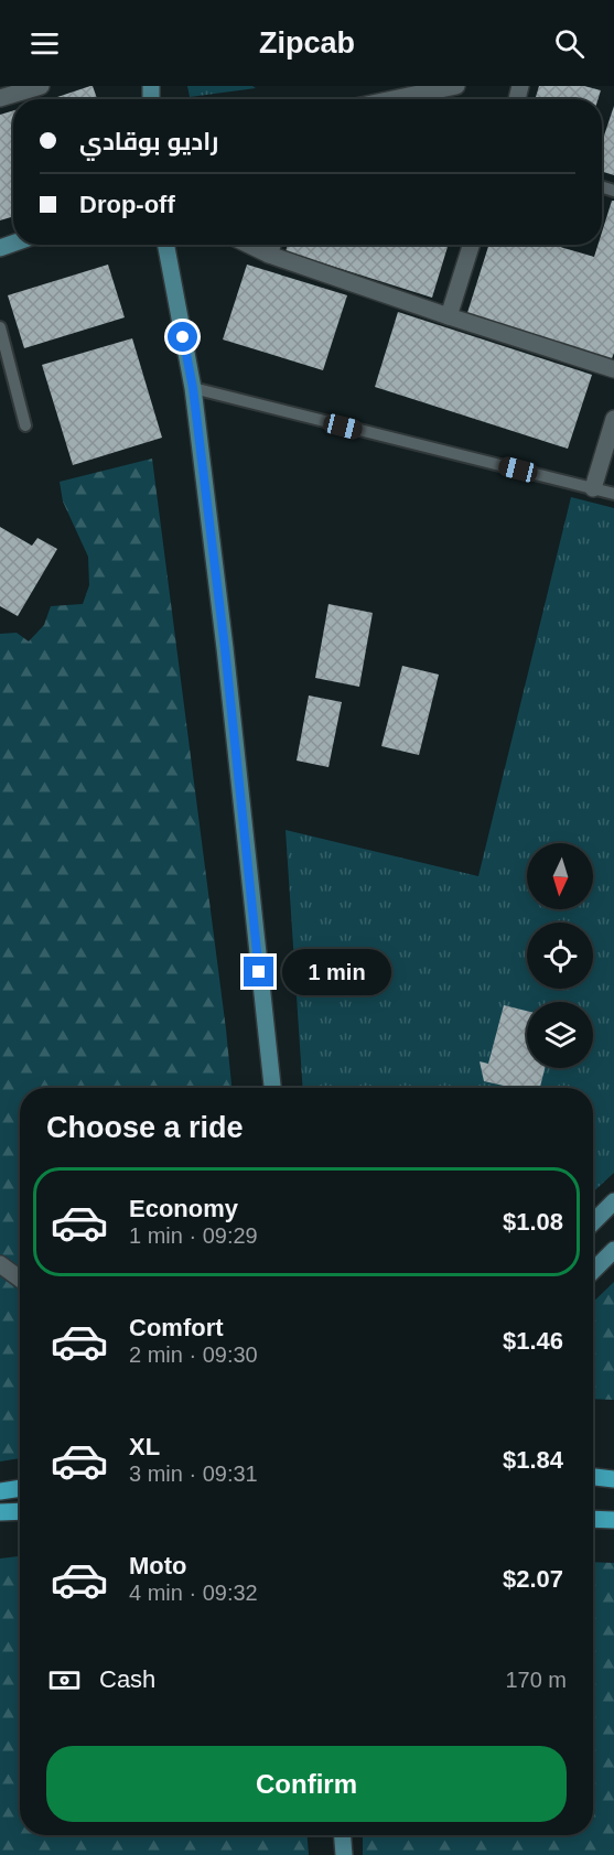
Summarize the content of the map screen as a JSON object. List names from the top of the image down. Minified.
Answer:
{"north":"bottom","page":{"header":"Zipcab","banner":["راديو بوقادي","Drop-off"],"bubble":"1 min","heading":"Choose a ride","list":[{"name":"Economy","note":"1 min · 09:29","value":"$1.08"},{"name":"Comfort","note":"2 min · 09:30","value":"$1.46"},{"name":"XL","note":"3 min · 09:31","value":"$1.84"},{"name":"Moto","note":"4 min · 09:32","value":"$2.07"}],"pay":["Cash","170 m"],"buttons":"Confirm"}}
